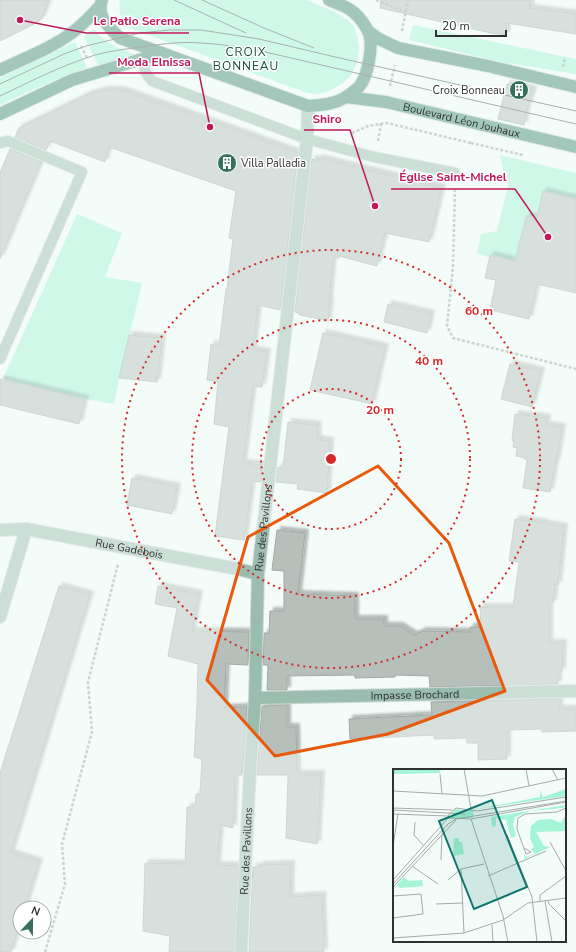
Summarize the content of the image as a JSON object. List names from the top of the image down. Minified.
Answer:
{"streets":{"main road":["Boulevard Léon Jouhaux"],"street":["Rue des Pavillons","Rue Gadebois","Impasse Brochard"]},"crossings":[["Rue des Pavillons","Rue Gadebois"],["Rue des Pavillons","Impasse Brochard"]],"districts":["CROIX BONNEAU"],"places":{"other":["Le Patio Serena","Moda Elnissa","Shiro","Église Saint-Michel"],"building":["Croix Bonneau","Villa Palladia"]},"scale_bar":"20 m","north":"top","rings":["60 m","40 m","20 m"]}
